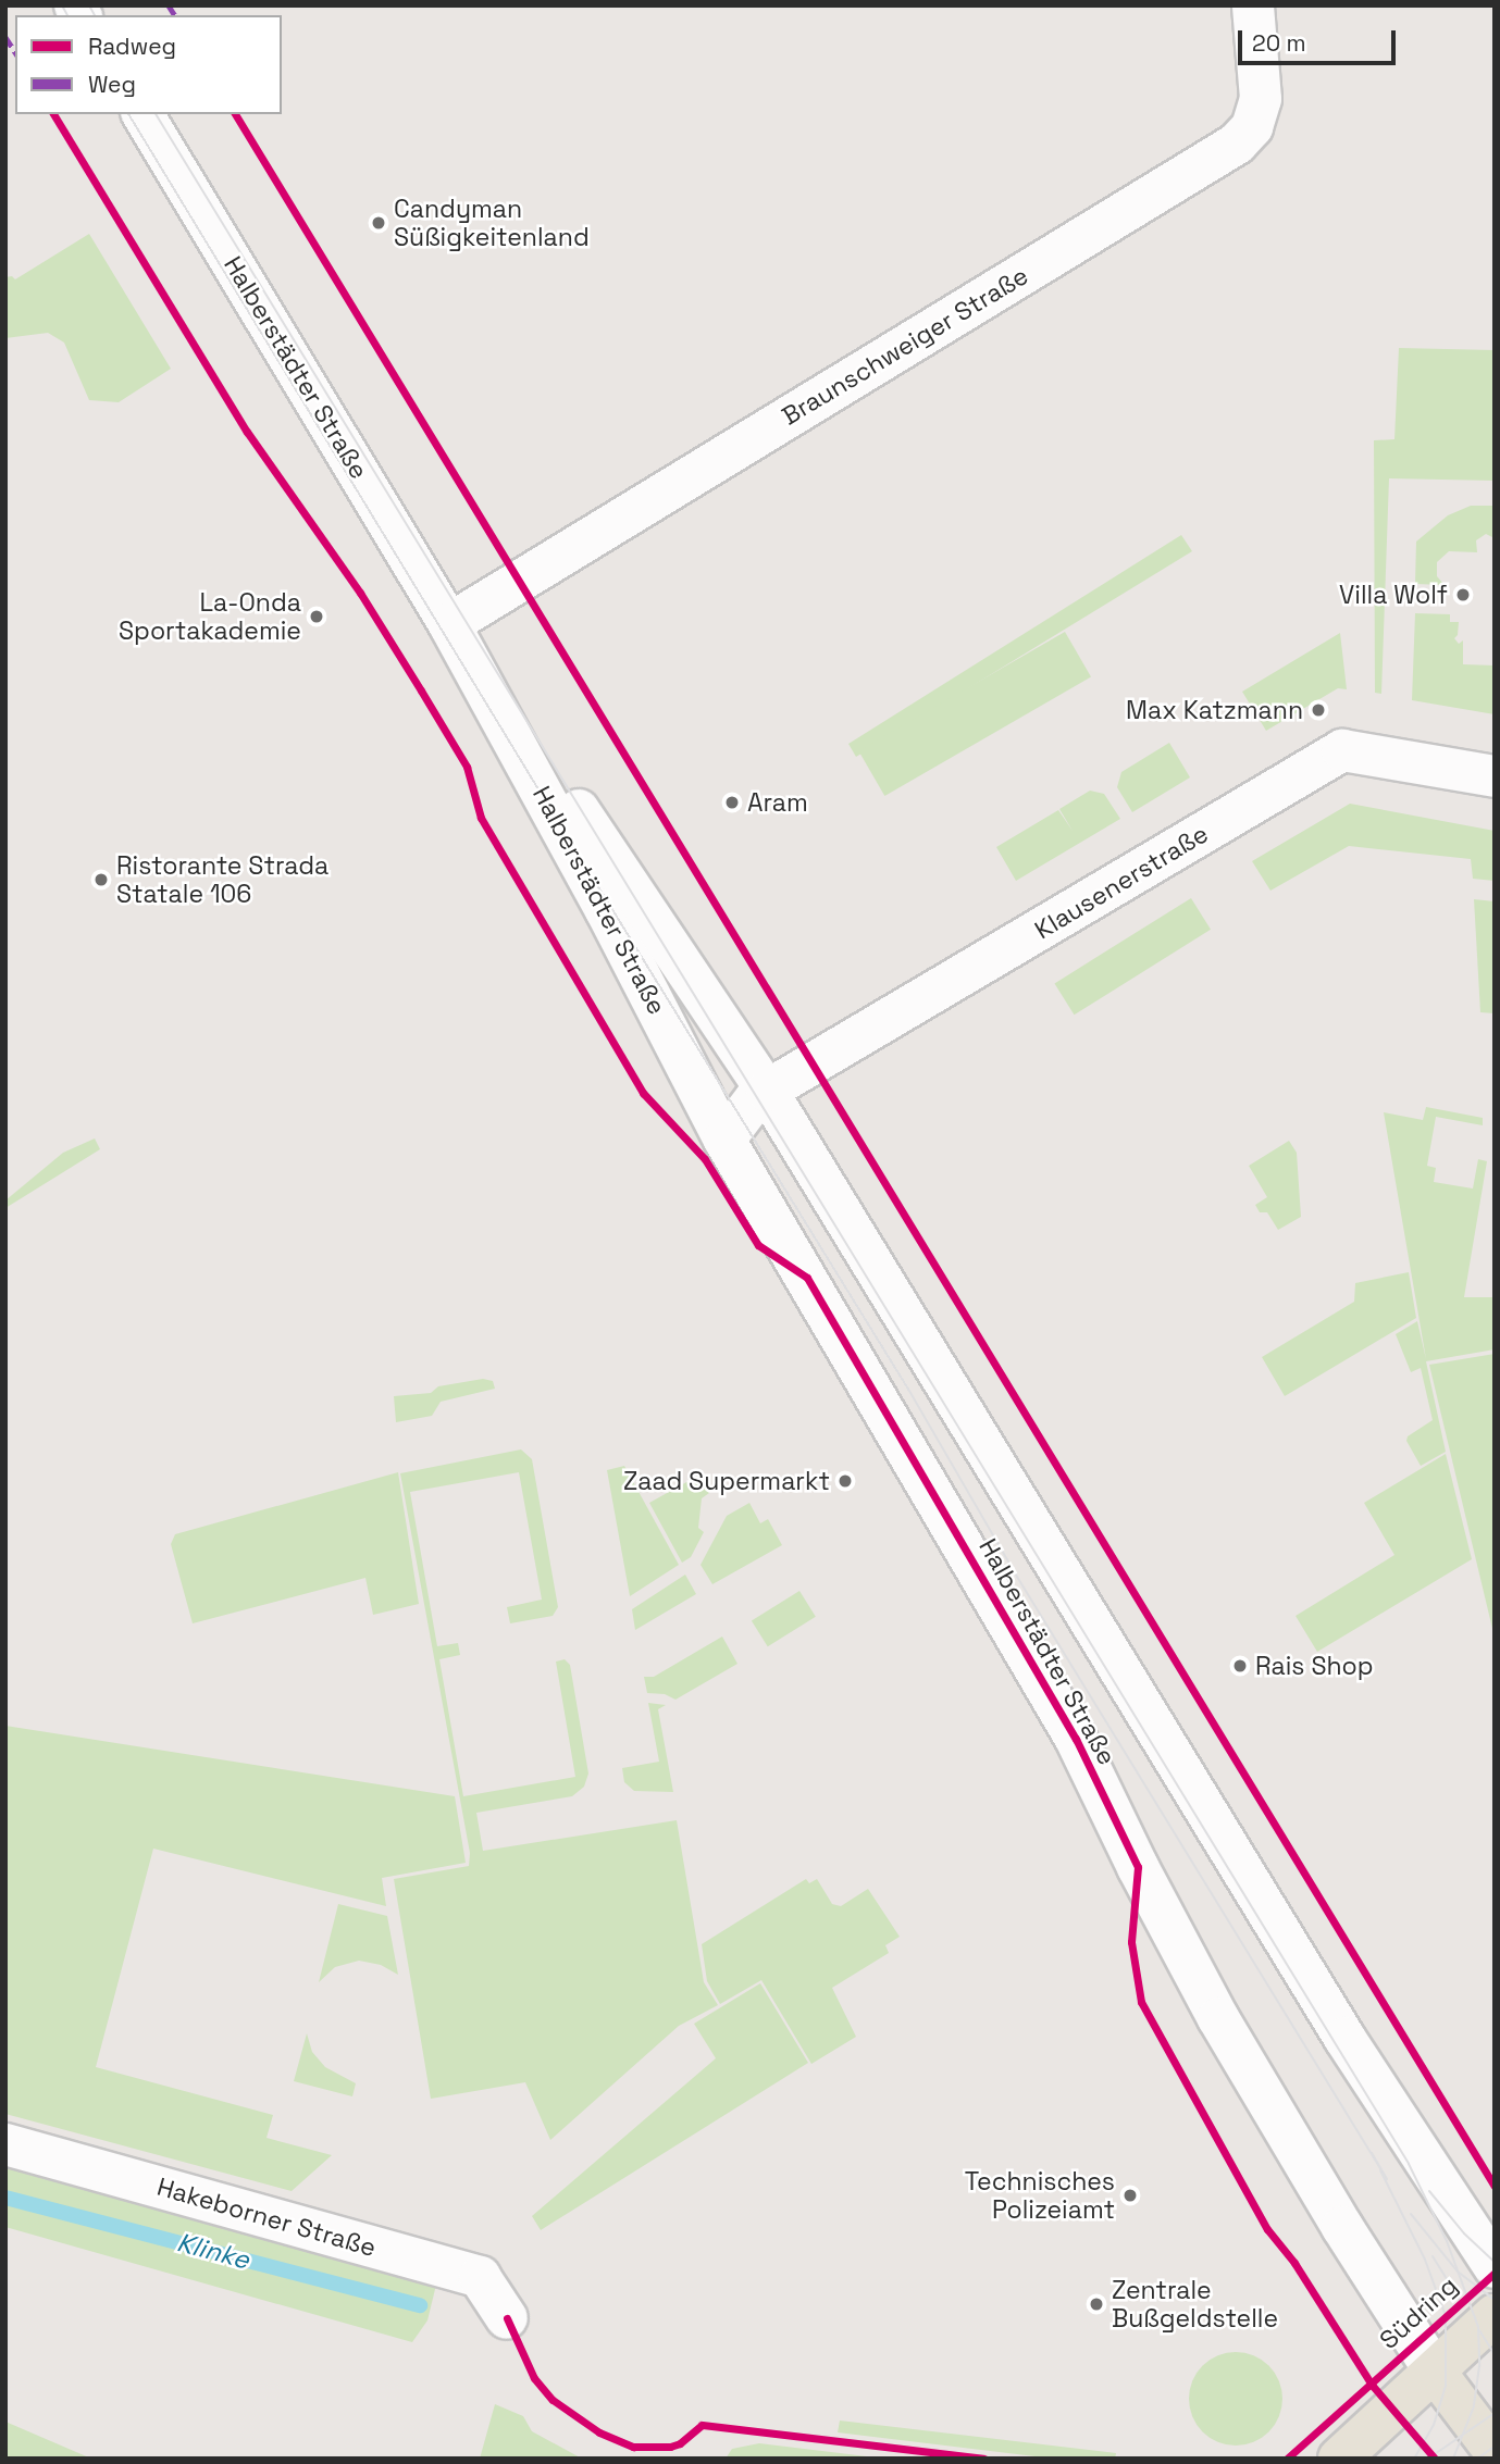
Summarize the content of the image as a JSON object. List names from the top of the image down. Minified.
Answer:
{"streets":{"main road":["Halberstädter Straße"],"street":["Braunschweiger Straße","Klausenerstraße","Hakeborner Straße"],"cycle path":["Südring"]},"crossings":[["Braunschweiger Straße","Halberstädter Straße"],["Halberstädter Straße","Klausenerstraße"]],"water":["Klinke"],"places":["Candyman Süßigkeitenland","Villa Wolf","La-Onda Sportakademie","Max Katzmann","Aram","Ristorante Strada Statale 106","Zaad Supermarkt","Rais Shop","Technisches Polizeiamt","Zentrale Bußgeldstelle"],"legend":["Radweg","Weg"],"scale_bar":"20 m"}
